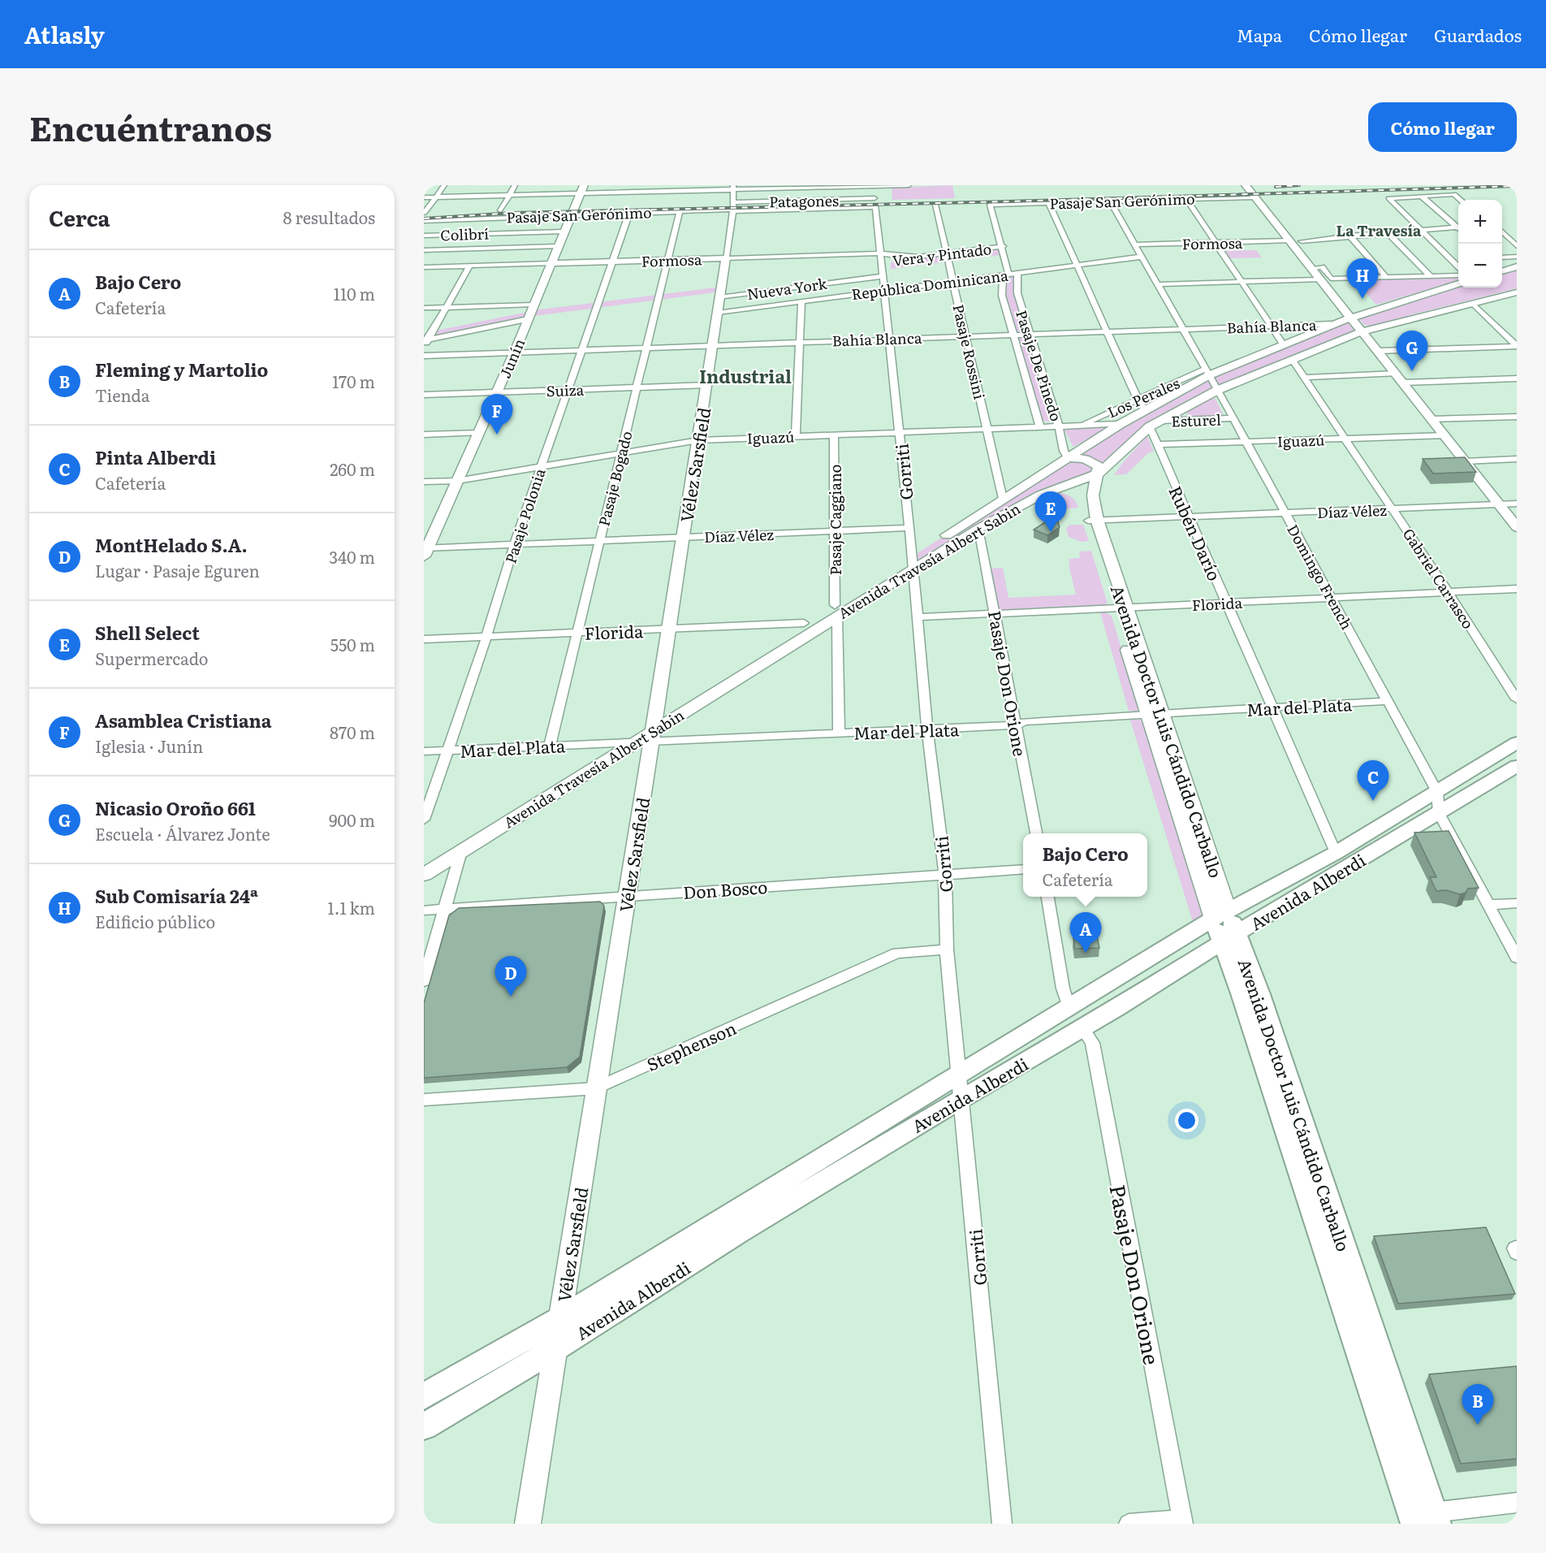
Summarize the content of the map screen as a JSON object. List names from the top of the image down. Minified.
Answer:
{"streets":{"main road":["Formosa","Junín","Vélez Sarsfield","Avenida Travesía Albert Sabin","Avenida Doctor Luis Cándido Carballo","Avenida Alberdi"],"street":["Patagones","Pasaje San Gerónimo","Colibrí","Vera y Pintado","República Dominicana","Nueva York","Bahía Blanca","Pasaje Rossini","Pasaje De Pinedo","Suiza","Los Perales","Esturel","Iguazú","Gorriti","Pasaje Bogado","Díaz Vélez","Pasaje Polonia","Pasaje Caggiano","Rubén Darío","Domingo French","Gabriel Carrasco","Florida","Pasaje Don Orione","Mar del Plata","Don Bosco","Stephenson"]},"crossings":[["Patagones","Pasaje San Gerónimo"],["Patagones","Vélez Sarsfield"],["Patagones","Gorriti"],["Pasaje San Gerónimo","Vera y Pintado"],["Pasaje San Gerónimo","Junín"],["Pasaje San Gerónimo","Vélez Sarsfield"],["Pasaje San Gerónimo","Gorriti"],["Pasaje San Gerónimo","Pasaje Bogado"],["Pasaje San Gerónimo","Pasaje Polonia"],["Pasaje San Gerónimo","Domingo French"],["Colibrí","Junín"],["Formosa","Vera y Pintado"],["Formosa","Junín"],["Formosa","Vélez Sarsfield"],["Formosa","Gorriti"],["Formosa","Pasaje Bogado"],["Formosa","Pasaje Polonia"],["Formosa","Domingo French"],["Vera y Pintado","Pasaje Rossini"],["Vera y Pintado","Gorriti"],["República Dominicana","Pasaje Rossini"],["República Dominicana","Pasaje De Pinedo"],["República Dominicana","Vélez Sarsfield"],["República Dominicana","Gorriti"],["República Dominicana","Domingo French"],["Nueva York","Vélez Sarsfield"],["Nueva York","Gorriti"],["Bahía Blanca","Pasaje Rossini"],["Bahía Blanca","Junín"],["Bahía Blanca","Pasaje De Pinedo"],["Bahía Blanca","Vélez Sarsfield"],["Bahía Blanca","Gorriti"],["Bahía Blanca","Pasaje Bogado"],["Bahía Blanca","Pasaje Polonia"],["Bahía Blanca","Avenida Travesía Albert Sabin"],["Bahía Blanca","Domingo French"],["Pasaje Rossini","Iguazú"],["Pasaje Rossini","Avenida Travesía Albert Sabin"],["Junín","Suiza"],["Junín","Iguazú"],["Junín","Díaz Vélez"],["Pasaje De Pinedo","Iguazú"],["Pasaje De Pinedo","Avenida Travesía Albert Sabin"],["Pasaje De Pinedo","Avenida Doctor Luis Cándido Carballo"],["Suiza","Vélez Sarsfield"],["Suiza","Pasaje Bogado"],["Suiza","Pasaje Polonia"],["Los Perales","Iguazú"],["Los Perales","Avenida Travesía Albert Sabin"],["Los Perales","Domingo French"],["Esturel","Rubén Darío"],["Esturel","Avenida Travesía Albert Sabin"],["Esturel","Domingo French"],["Iguazú","Vélez Sarsfield"],["Iguazú","Gorriti"],["Iguazú","Pasaje Bogado"],["Iguazú","Pasaje Polonia"],["Iguazú","Pasaje Caggiano"],["Iguazú","Rubén Darío"],["Iguazú","Avenida Travesía Albert Sabin"],["Iguazú","Domingo French"],["Iguazú","Gabriel Carrasco"],["Vélez Sarsfield","Díaz Vélez"],["Vélez Sarsfield","Avenida Travesía Albert Sabin"],["Vélez Sarsfield","Florida"],["Vélez Sarsfield","Mar del Plata"],["Vélez Sarsfield","Don Bosco"],["Vélez Sarsfield","Avenida Alberdi"],["Vélez Sarsfield","Stephenson"],["Gorriti","Díaz Vélez"],["Gorriti","Avenida Travesía Albert Sabin"],["Gorriti","Florida"],["Gorriti","Mar del Plata"],["Gorriti","Don Bosco"],["Gorriti","Avenida Alberdi"],["Gorriti","Stephenson"],["Pasaje Bogado","Díaz Vélez"],["Pasaje Bogado","Florida"],["Pasaje Bogado","Mar del Plata"],["Díaz Vélez","Pasaje Polonia"],["Díaz Vélez","Pasaje Caggiano"],["Díaz Vélez","Rubén Darío"],["Díaz Vélez","Domingo French"],["Díaz Vélez","Gabriel Carrasco"],["Díaz Vélez","Avenida Doctor Luis Cándido Carballo"],["Pasaje Polonia","Florida"],["Pasaje Polonia","Mar del Plata"],["Pasaje Caggiano","Avenida Travesía Albert Sabin"],["Pasaje Caggiano","Mar del Plata"],["Rubén Darío","Avenida Travesía Albert Sabin"],["Rubén Darío","Florida"],["Rubén Darío","Mar del Plata"],["Rubén Darío","Avenida Alberdi"],["Avenida Travesía Albert Sabin","Domingo French"],["Avenida Travesía Albert Sabin","Gabriel Carrasco"],["Avenida Travesía Albert Sabin","Florida"],["Avenida Travesía Albert Sabin","Pasaje Don Orione"],["Avenida Travesía Albert Sabin","Mar del Plata"],["Avenida Travesía Albert Sabin","Avenida Doctor Luis Cándido Carballo"],["Domingo French","Florida"],["Domingo French","Mar del Plata"],["Domingo French","Avenida Alberdi"],["Gabriel Carrasco","Florida"],["Florida","Pasaje Don Orione"],["Florida","Avenida Doctor Luis Cándido Carballo"],["Pasaje Don Orione","Mar del Plata"],["Pasaje Don Orione","Avenida Alberdi"],["Mar del Plata","Avenida Doctor Luis Cándido Carballo"],["Avenida Doctor Luis Cándido Carballo","Avenida Alberdi"]],"districts":["La Travesía","Industrial"],"page":{"header":"Atlasly","nav":["Mapa","Cómo llegar","Guardados"],"title":"Encuéntranos","buttons":"Cómo llegar","heading":["Cerca","8 resultados"],"map_buttons":["+","−"],"list":[{"mark":"A","name":"Bajo Cero","note":"Cafetería","value":"110 m"},{"mark":"B","name":"Fleming y Martolio","note":"Tienda","value":"170 m"},{"mark":"C","name":"Pinta Alberdi","note":"Cafetería","value":"260 m"},{"mark":"D","name":"MontHelado S.A.","note":"Lugar · Pasaje Eguren","value":"340 m"},{"mark":"E","name":"Shell Select","note":"Supermercado","value":"550 m"},{"mark":"F","name":"Asamblea Cristiana","note":"Iglesia · Junín","value":"870 m"},{"mark":"G","name":"Nicasio Oroño 661","note":"Escuela · Álvarez Jonte","value":"900 m"},{"mark":"H","name":"Sub Comisaría 24ª","note":"Edificio público","value":"1.1 km"}],"pins":["H","G","F","E","C","A","D","B"],"popup":["Bajo Cero","Cafetería"]}}
